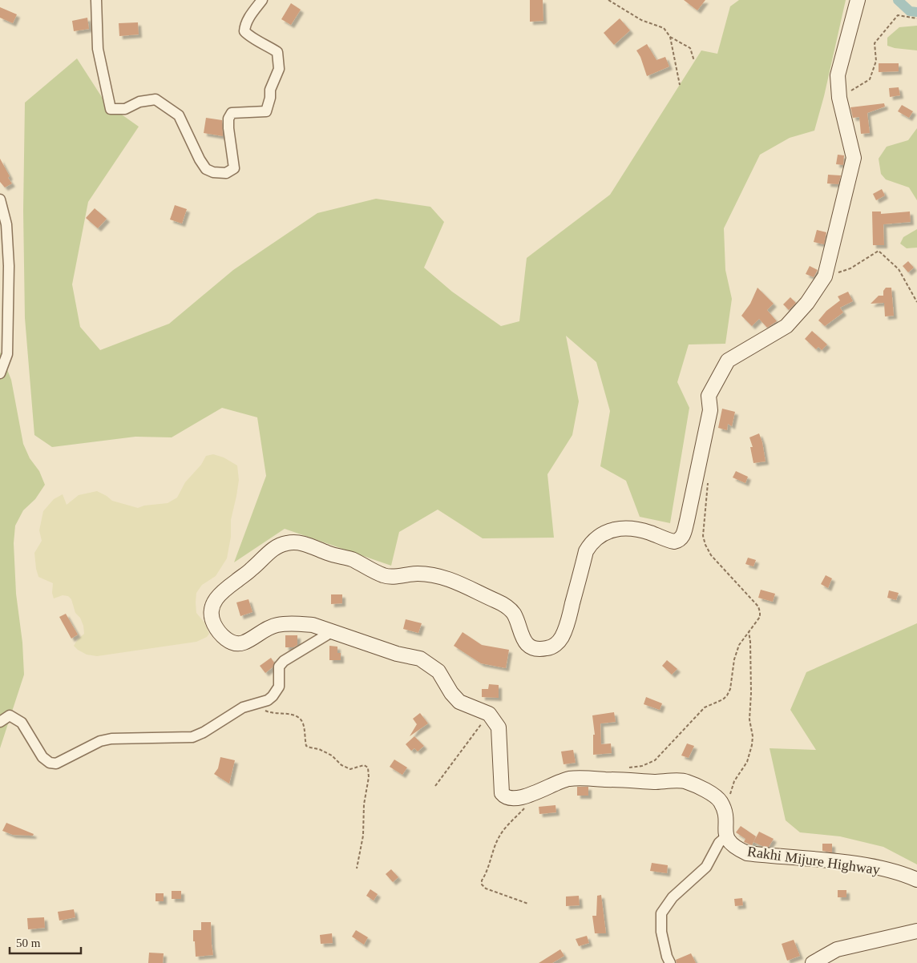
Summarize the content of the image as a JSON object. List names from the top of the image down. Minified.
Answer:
{"streets":{"main road":["Rakhi Mijure Highway"]},"scale_bar":"50 m"}
